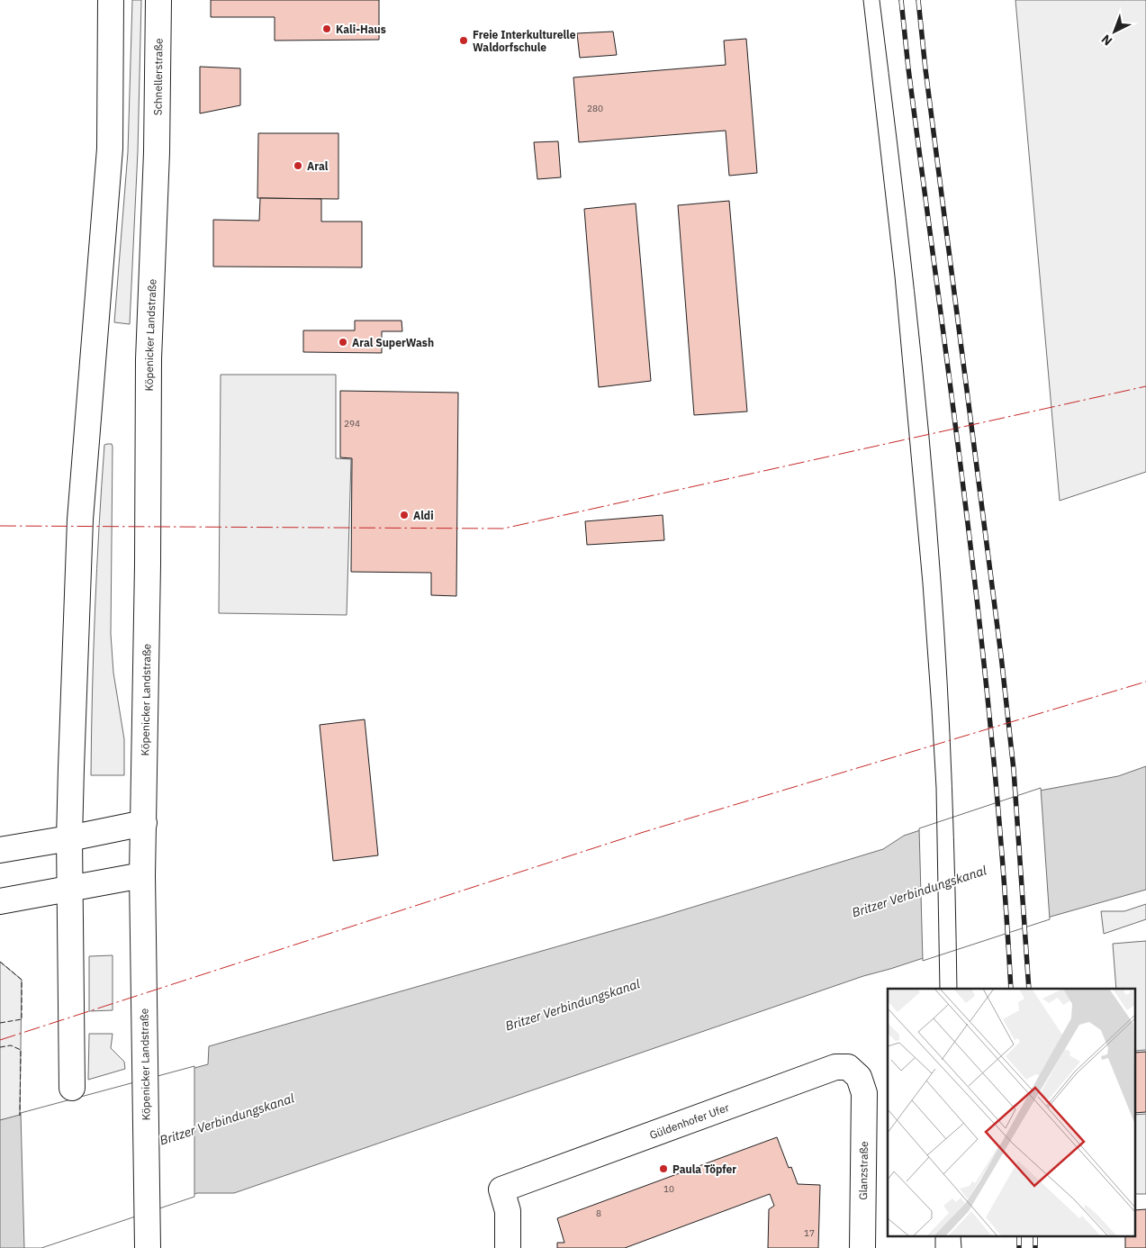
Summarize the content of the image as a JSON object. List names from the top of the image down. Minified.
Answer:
{"streets":{"main road":["Schnellerstraße","Köpenicker Landstraße","Güldenhofer Ufer","Glanzstraße"]},"crossings":[["Schnellerstraße","Köpenicker Landstraße"],["Güldenhofer Ufer","Glanzstraße"]],"water":["Britzer Verbindungskanal"],"places":["Kali-Haus","Freie Interkulturelle Waldorfschule","Aral","Aral SuperWash","Aldi","Paula Töpfer"],"house_numbers":["280","294","10","8","17"],"north":"bottom left"}
